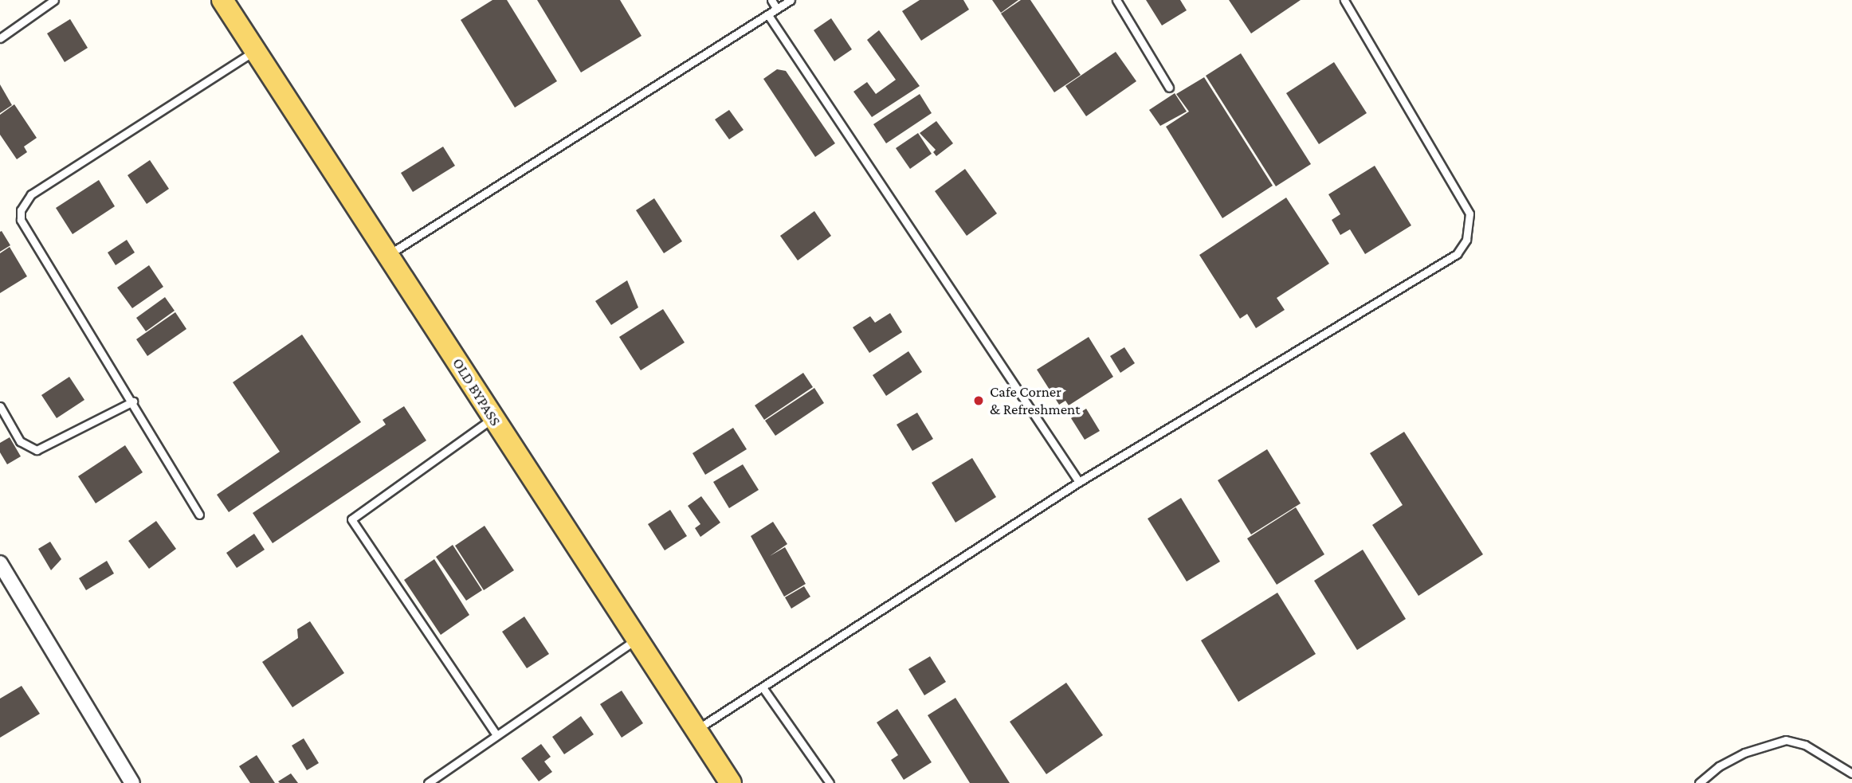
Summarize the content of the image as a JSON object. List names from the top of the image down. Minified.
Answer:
{"streets":{"main road":["OLD BYPASS"]},"places":["Cafe Corner & Refreshment"]}
